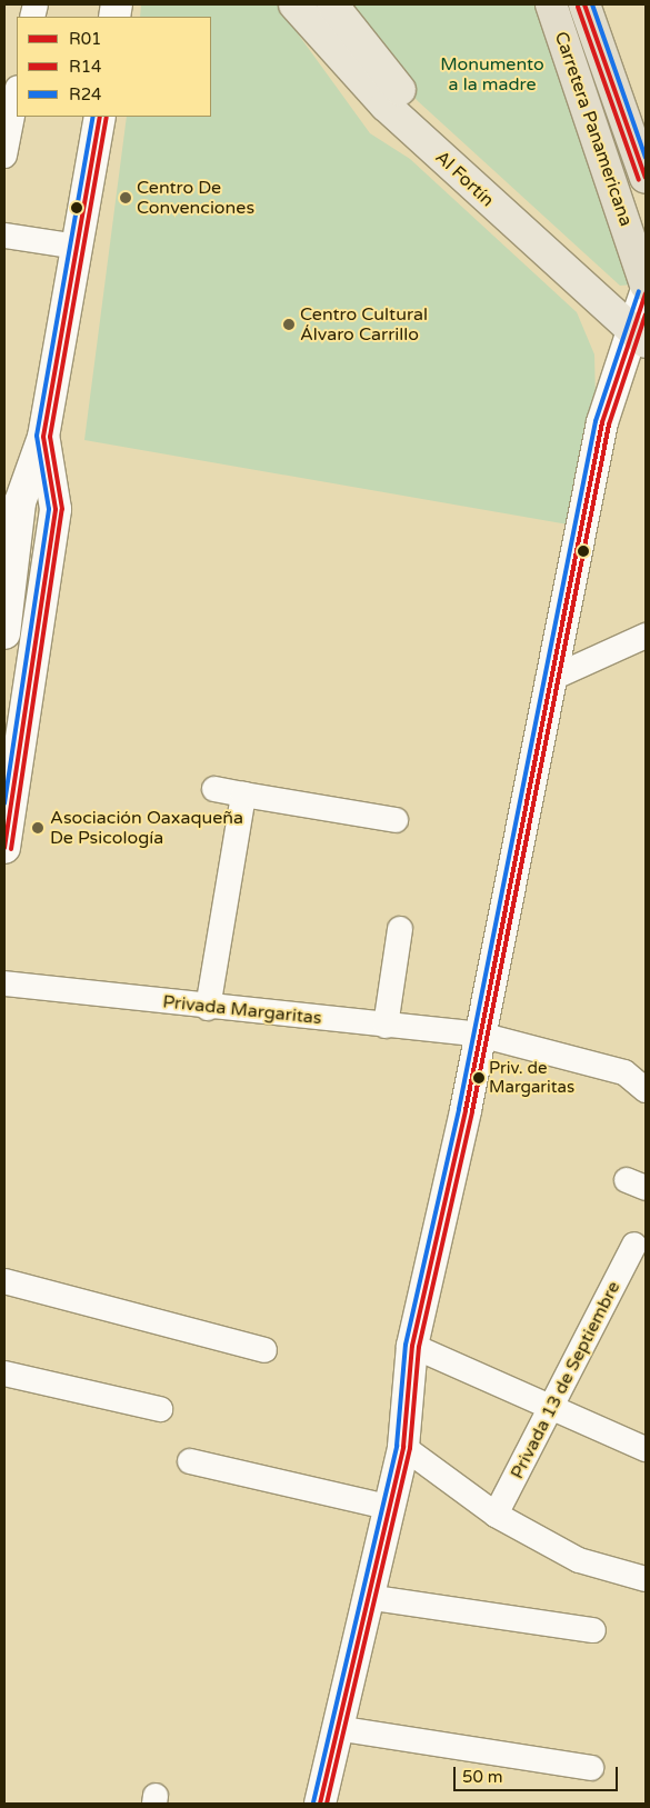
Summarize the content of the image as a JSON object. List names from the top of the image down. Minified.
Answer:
{"streets":{"highway":["Carretera Panamericana"],"main road":["Al Fortín"],"street":["Privada Margaritas","Privada 13 de Septiembre"]},"crossings":[["Carretera Panamericana","Al Fortín"]],"parks":["Monumento a la madre"],"places":["Centro De Convenciones","Centro Cultural Álvaro Carrillo","Asociación Oaxaqueña De Psicología","Priv. de Margaritas"],"lines":["transit line R01","transit line R24","transit line R14"],"legend":["R01","R14","R24"],"scale_bar":"50 m"}
